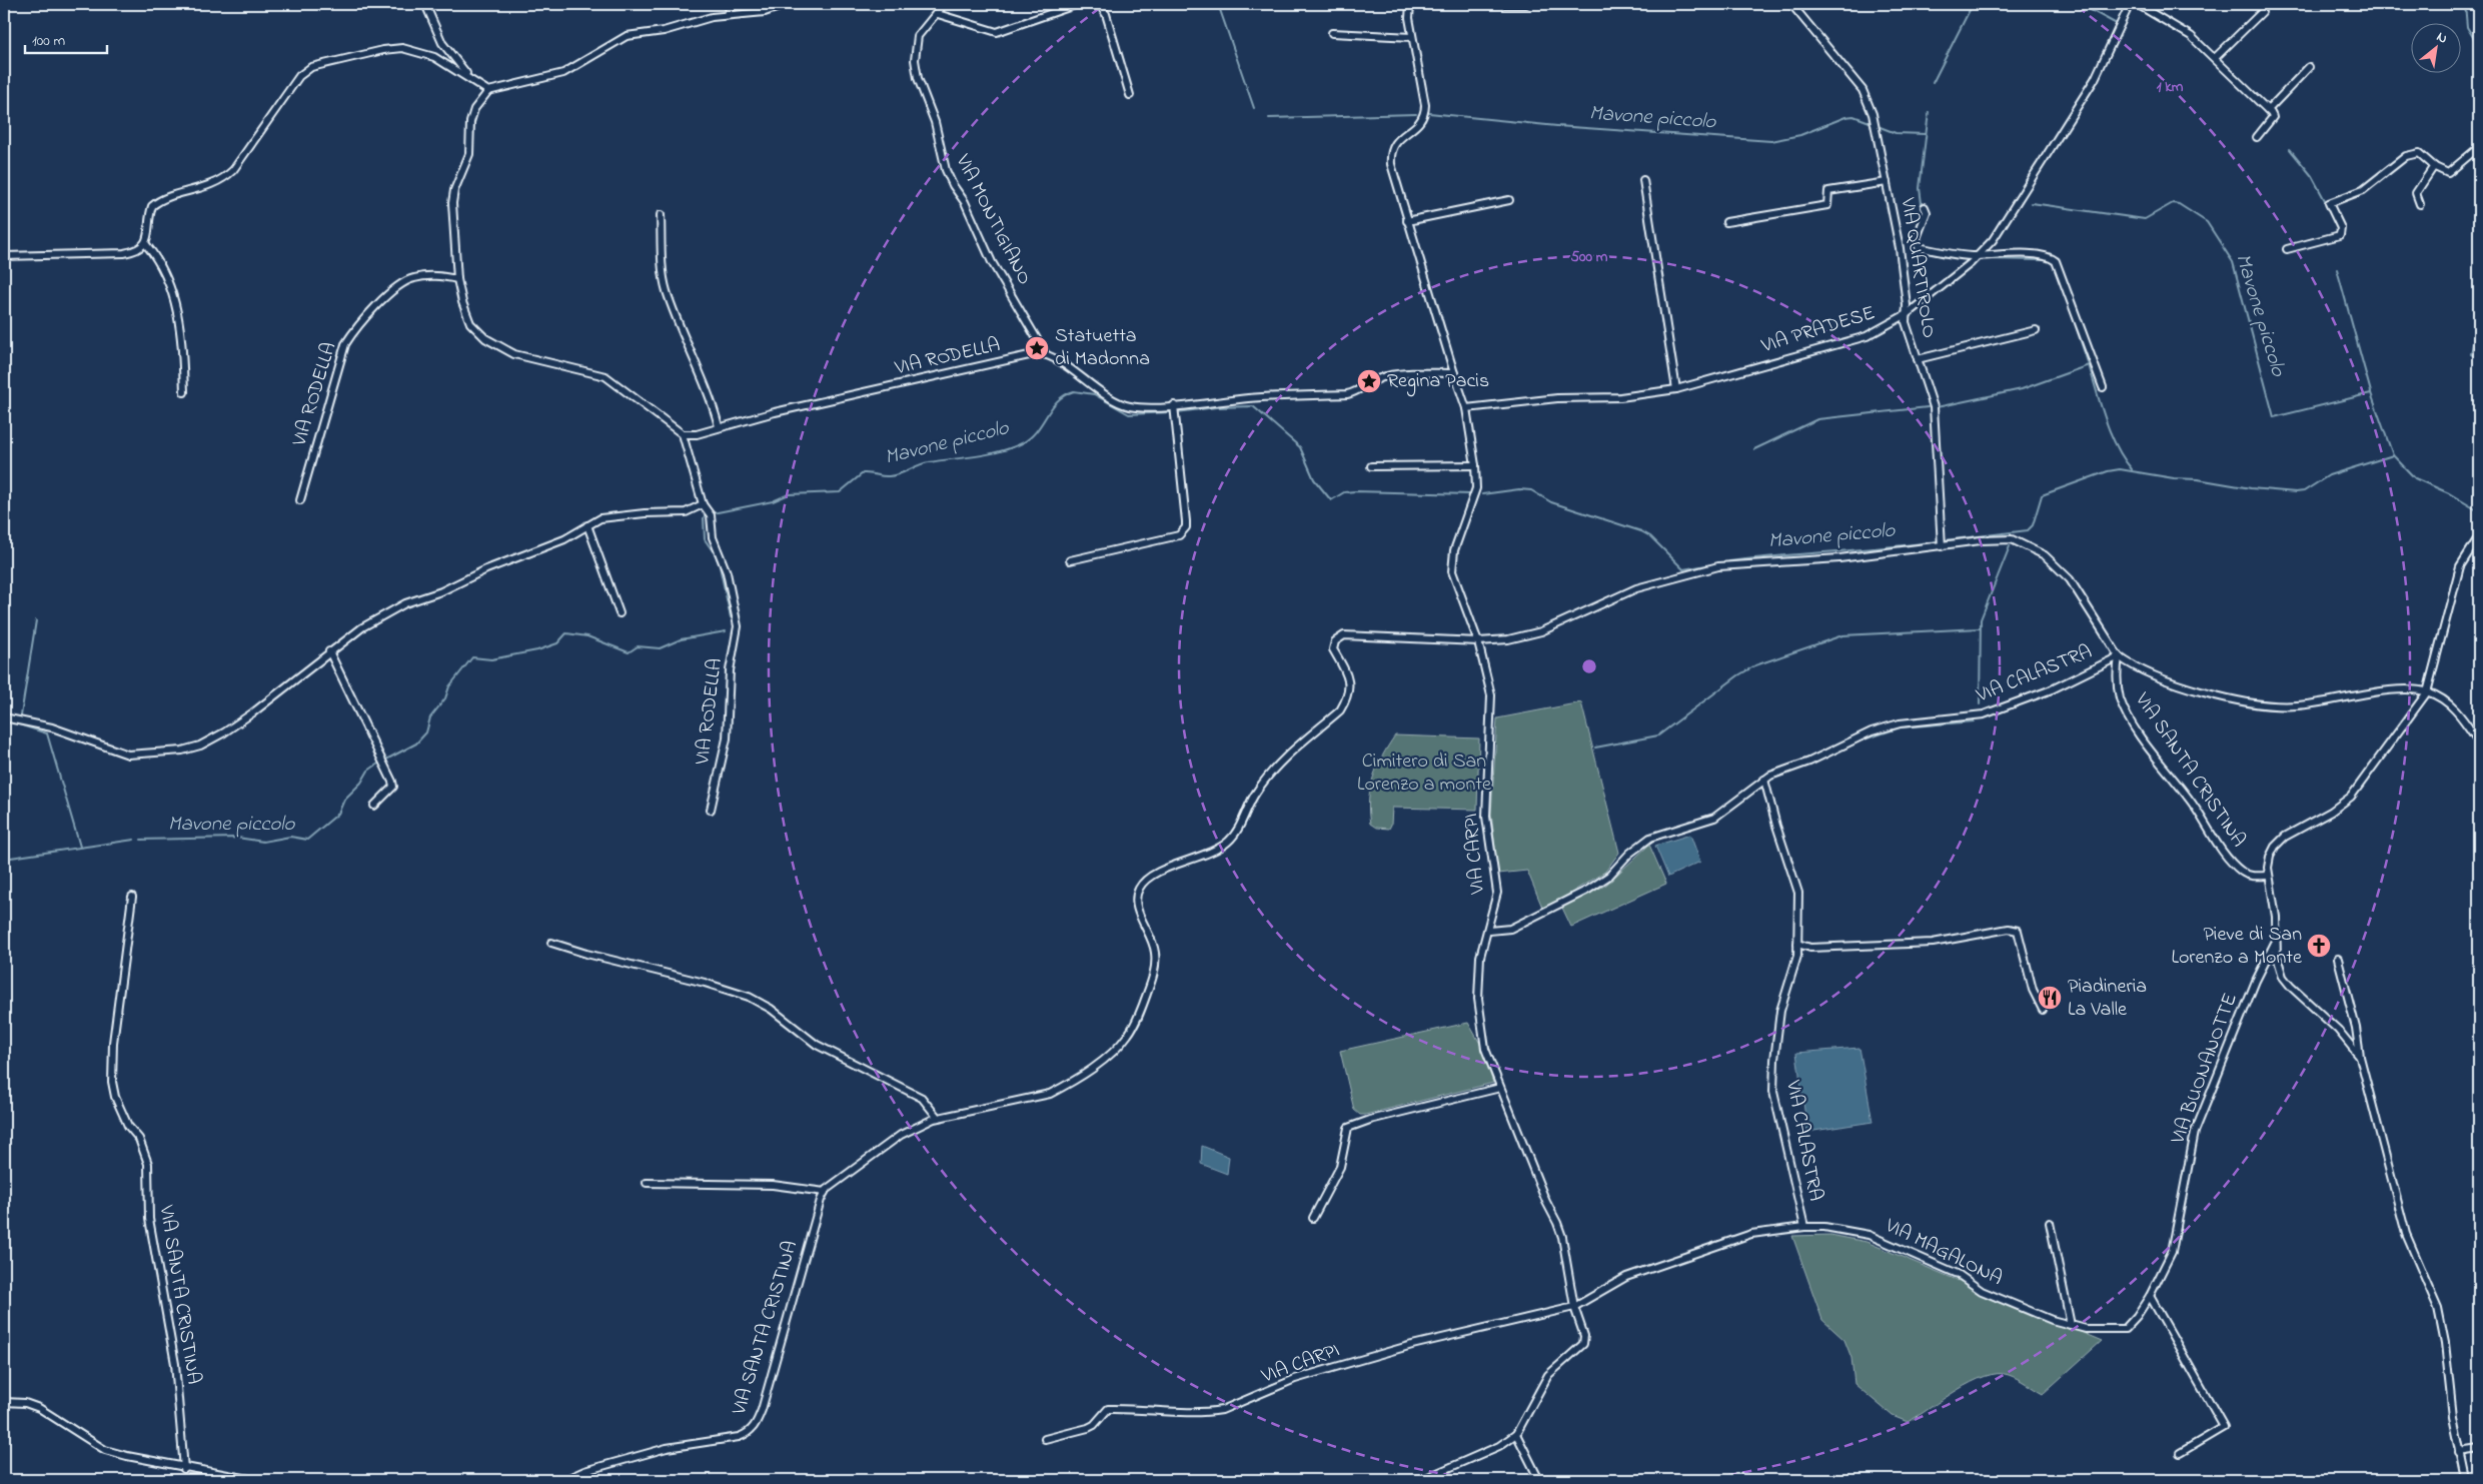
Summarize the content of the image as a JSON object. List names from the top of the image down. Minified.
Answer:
{"streets":{"street":["VIA MONTIGIANO","VIA QUARTIROLO","VIA PRADESE","VIA RODELLA","VIA CALASTRA","VIA SANTA CRISTINA","VIA CARPI","VIA BUONANOTTE","VIA MAGALONA"]},"crossings":[["VIA MONTIGIANO","VIA RODELLA"],["VIA QUARTIROLO","VIA PRADESE"],["VIA QUARTIROLO","VIA SANTA CRISTINA"],["VIA PRADESE","VIA CARPI"],["VIA CALASTRA","VIA SANTA CRISTINA"],["VIA CALASTRA","VIA CARPI"],["VIA CALASTRA","VIA MAGALONA"],["VIA SANTA CRISTINA","VIA CARPI"],["VIA CARPI","VIA MAGALONA"],["VIA BUONANOTTE","VIA MAGALONA"]],"water":["Mavone piccolo"],"parks":["Cimitero di San Lorenzo a monte"],"places":{"place":["Statuetta di Madonna","Regina Pacis"],"church":["Pieve di San Lorenzo a Monte"],"restaurant":["Piadineria La Valle"]},"scale_bar":"100 m","north":"top right","rings":["1 km","500 m"]}
